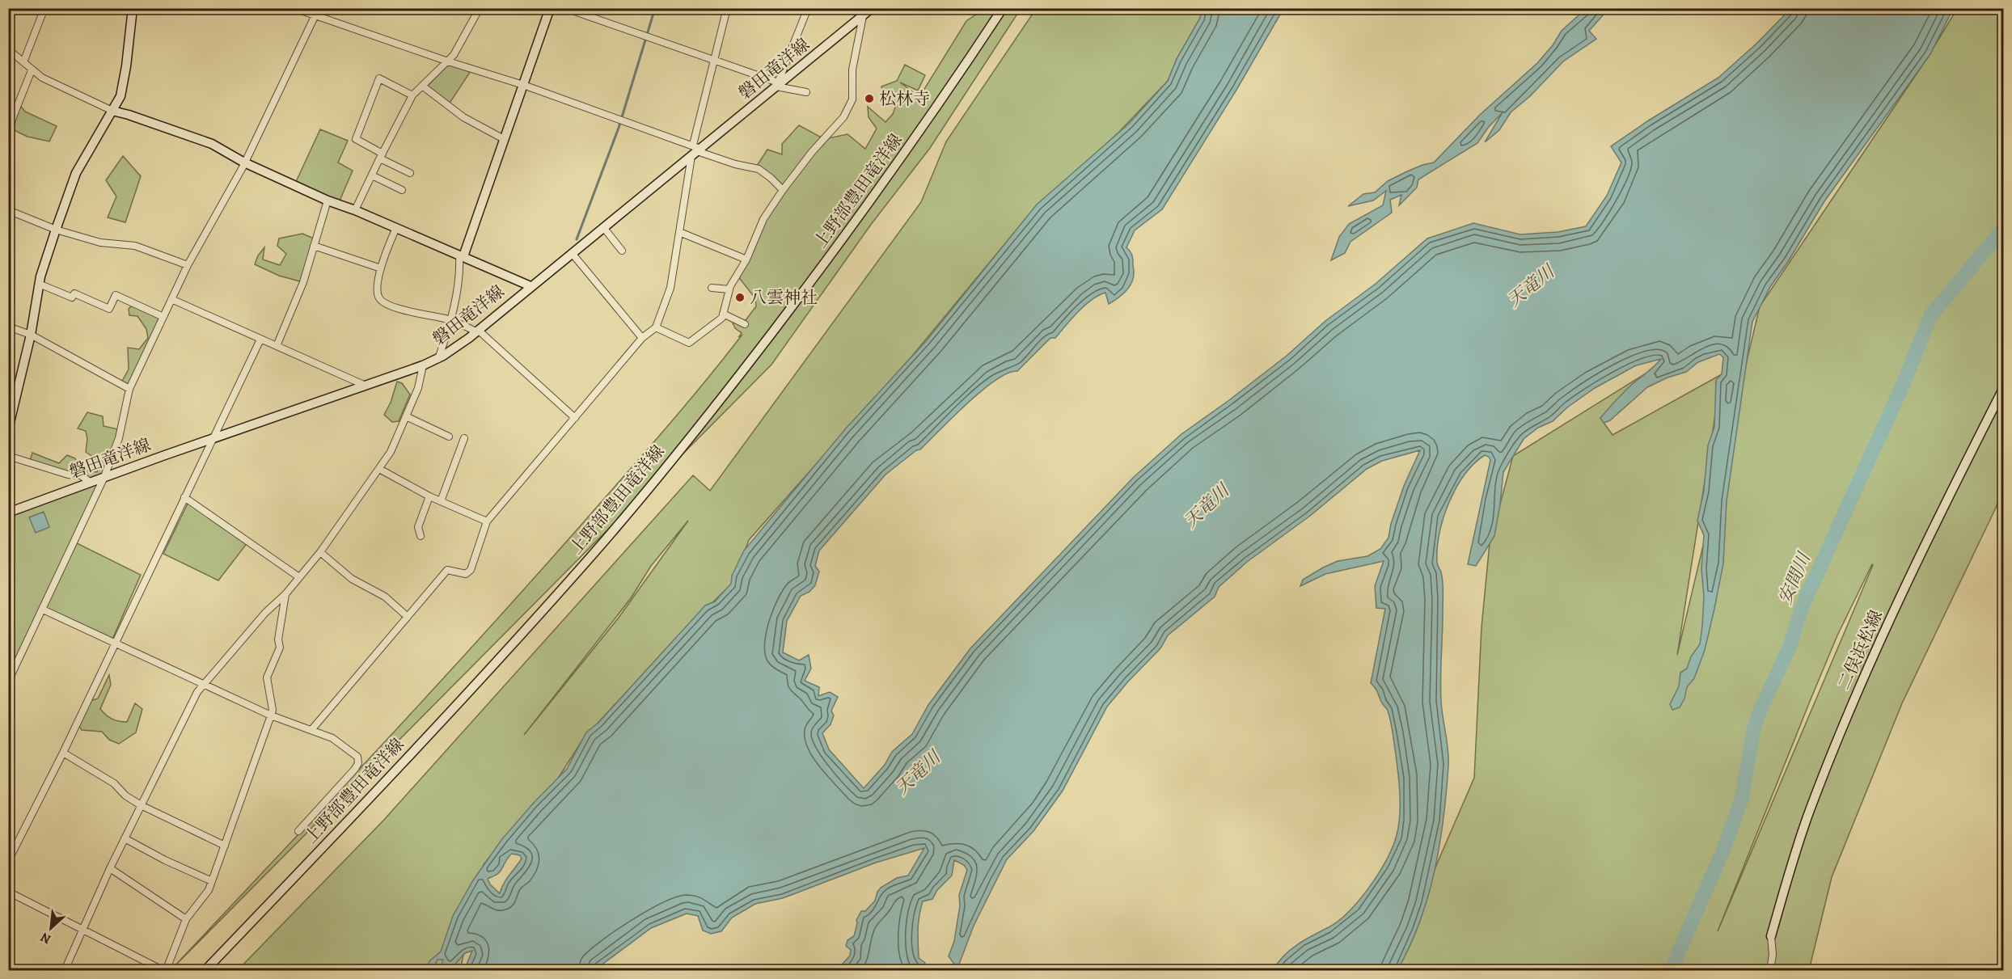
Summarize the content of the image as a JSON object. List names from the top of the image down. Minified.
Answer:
{"streets":{"main road":["磐田竜洋線","上野部豊田竜洋線","二俣浜松線"]},"water":["天竜川","安間川"],"places":["松林寺","八雲神社"],"north":"bottom left"}
